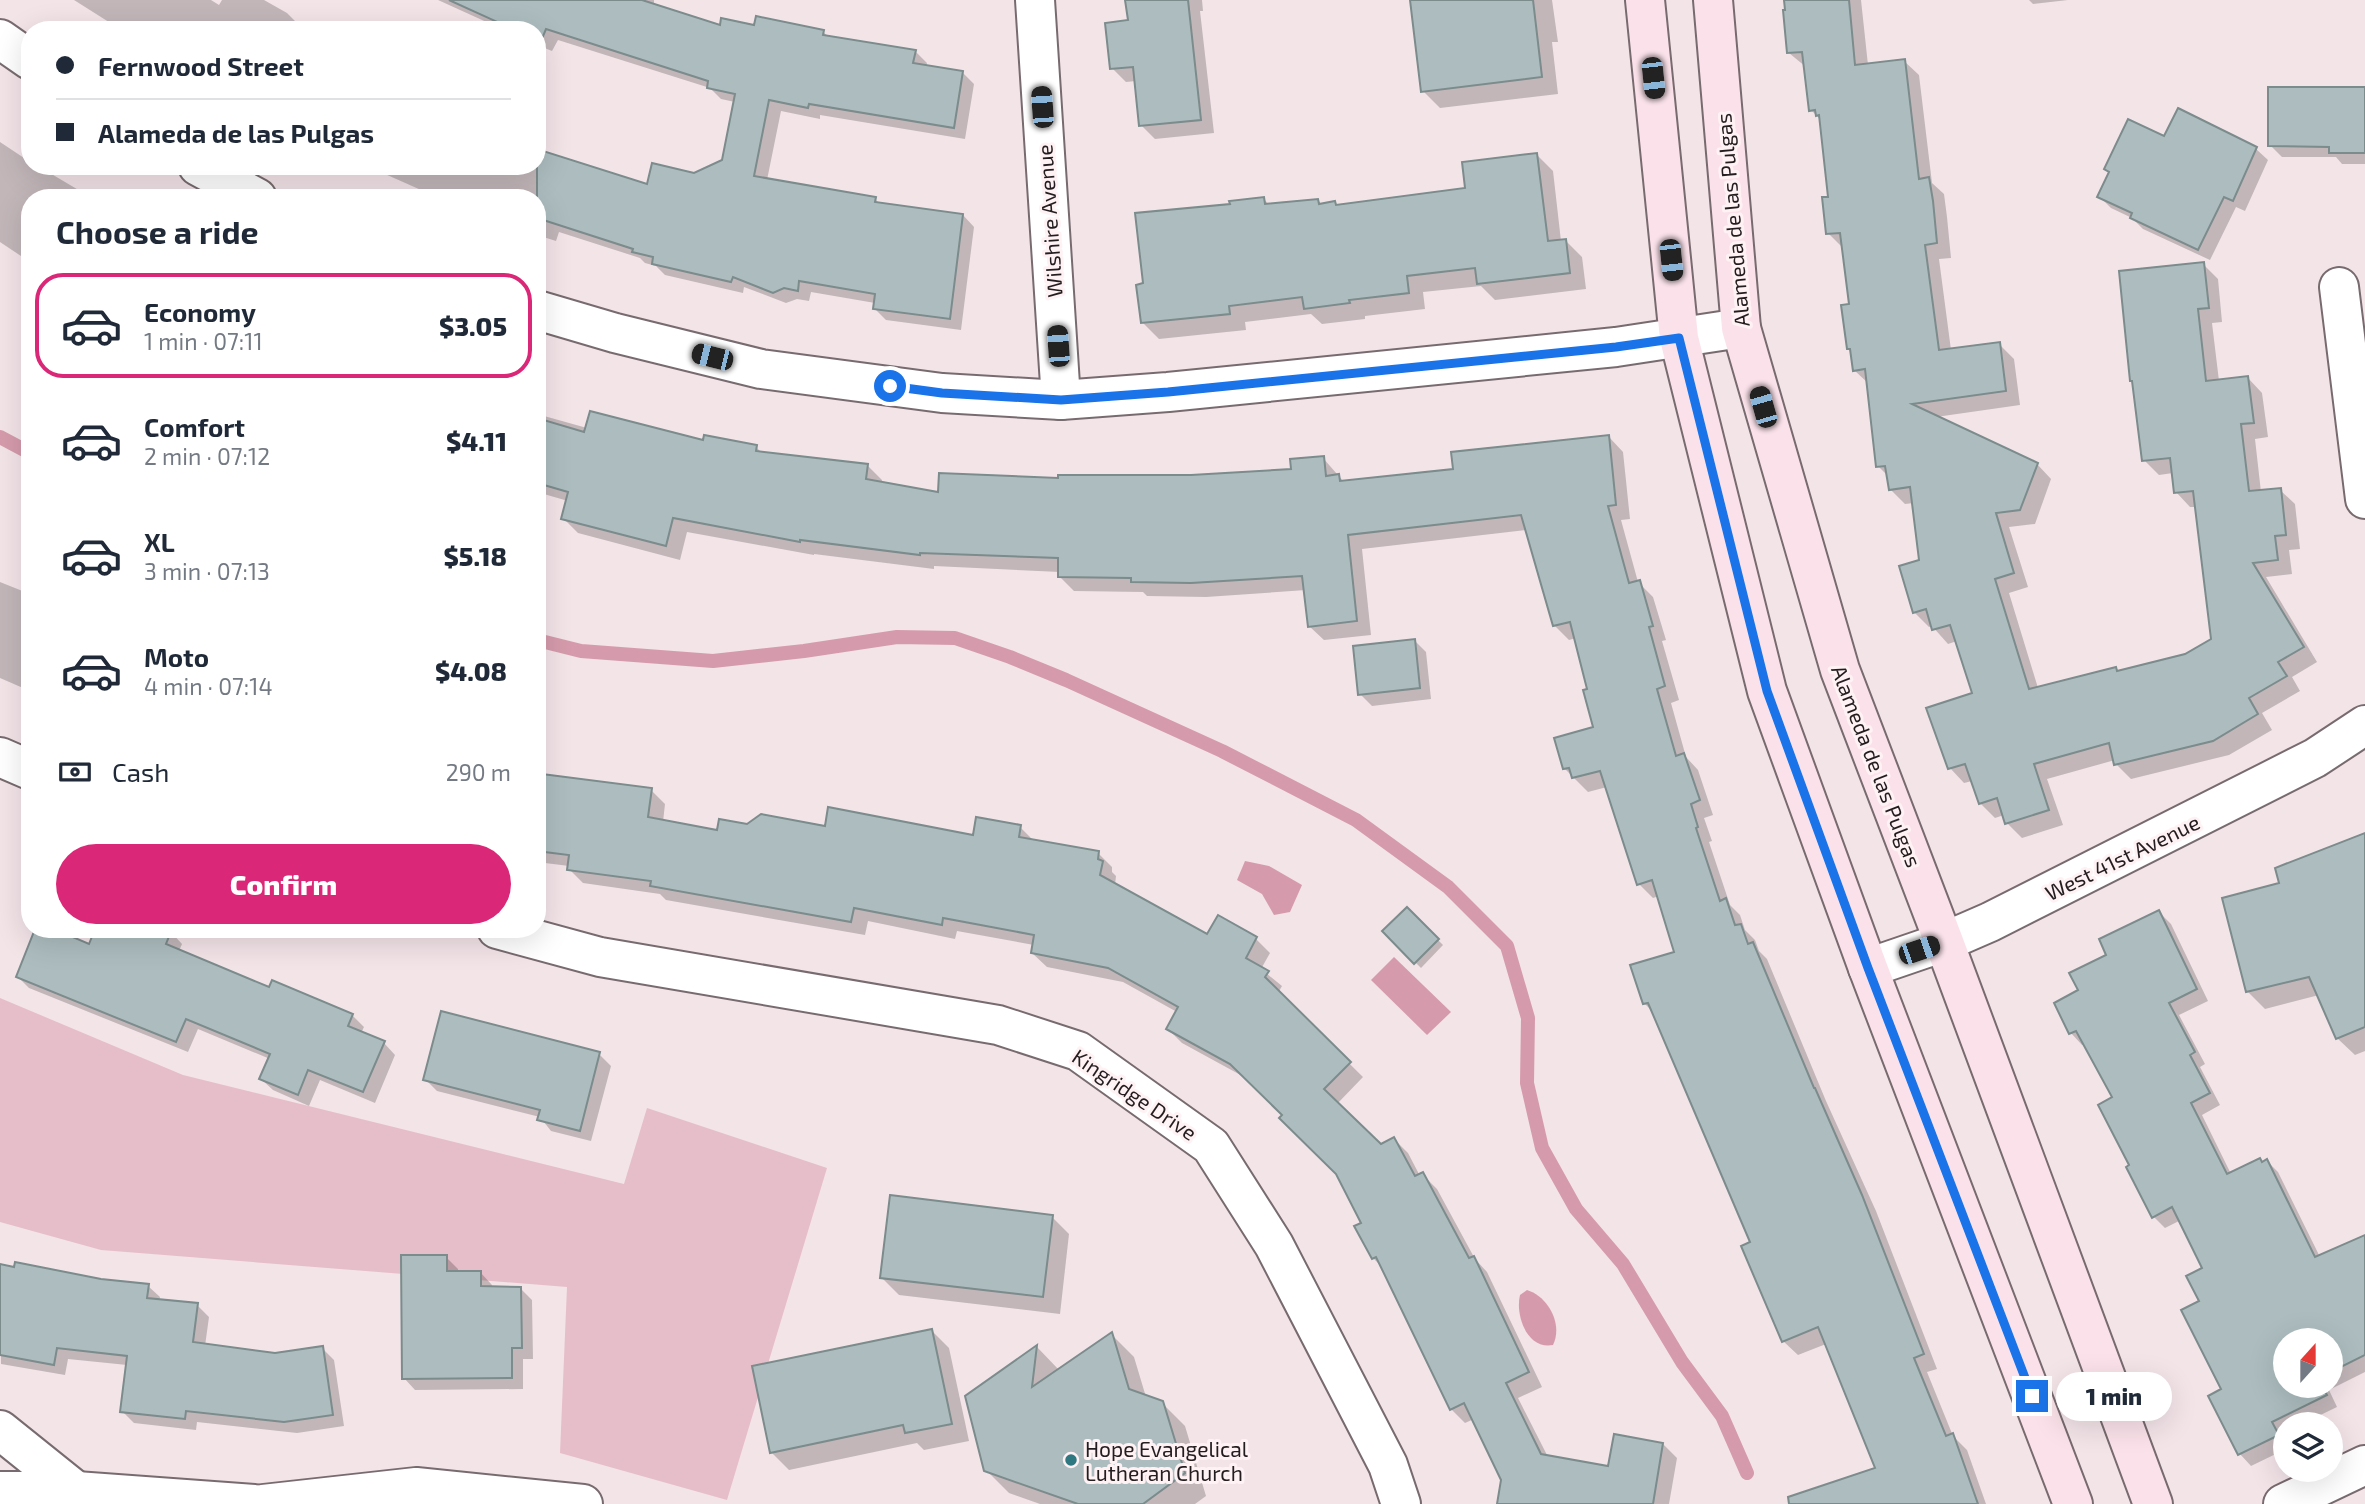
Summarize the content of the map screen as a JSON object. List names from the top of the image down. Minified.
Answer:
{"streets":{"main road":["Alameda de las Pulgas"],"street":["Wilshire Avenue","West 41st Avenue","Kingridge Drive"]},"crossings":[["Alameda de las Pulgas","West 41st Avenue"]],"places":["Hope Evangelical Lutheran Church"],"north":"top","page":{"banner":["Fernwood Street","Alameda de las Pulgas"],"heading":"Choose a ride","list":[{"name":"Economy","note":"1 min · 07:11","value":"$3.05"},{"name":"Comfort","note":"2 min · 07:12","value":"$4.11"},{"name":"XL","note":"3 min · 07:13","value":"$5.18"},{"name":"Moto","note":"4 min · 07:14","value":"$4.08"}],"pay":["Cash","290 m"],"buttons":"Confirm","bubble":"1 min"}}
